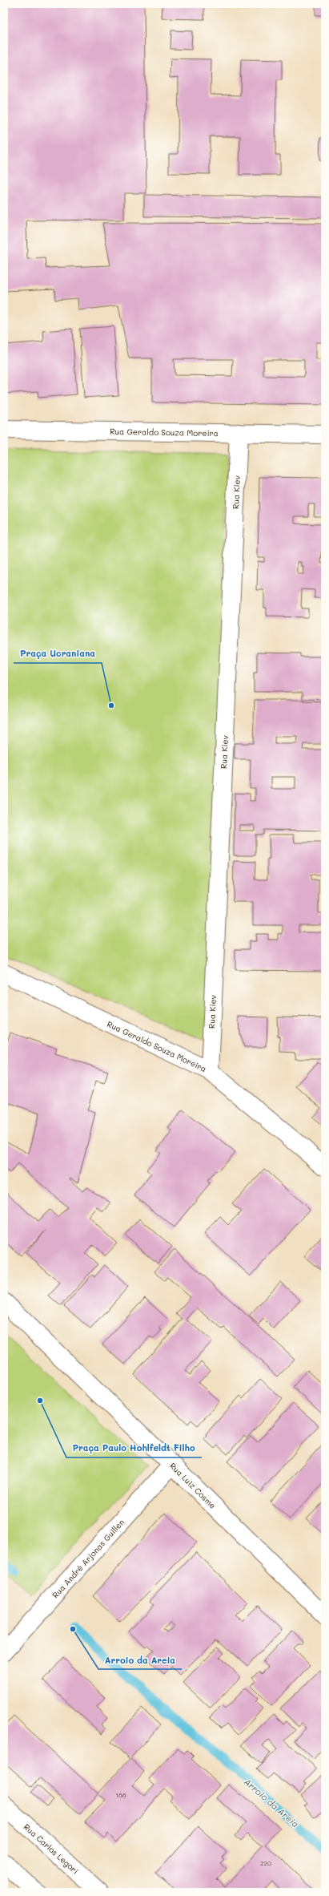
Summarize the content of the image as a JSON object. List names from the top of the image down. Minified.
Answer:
{"streets":{"street":["Rua Geraldo Souza Moreira","Rua Kiev","Rua Luiz Cosme","Rua André Arjonas Guillen","Rua Carlos Legori"]},"crossings":[["Rua Geraldo Souza Moreira","Rua Kiev"],["Rua Luiz Cosme","Rua André Arjonas Guillen"]],"water":["Arroio da Areia"],"places":["Praça Ucraniana","Praça Paulo Hohlfeldt Filho","Arroio da Areia"],"house_numbers":["188","220"]}
